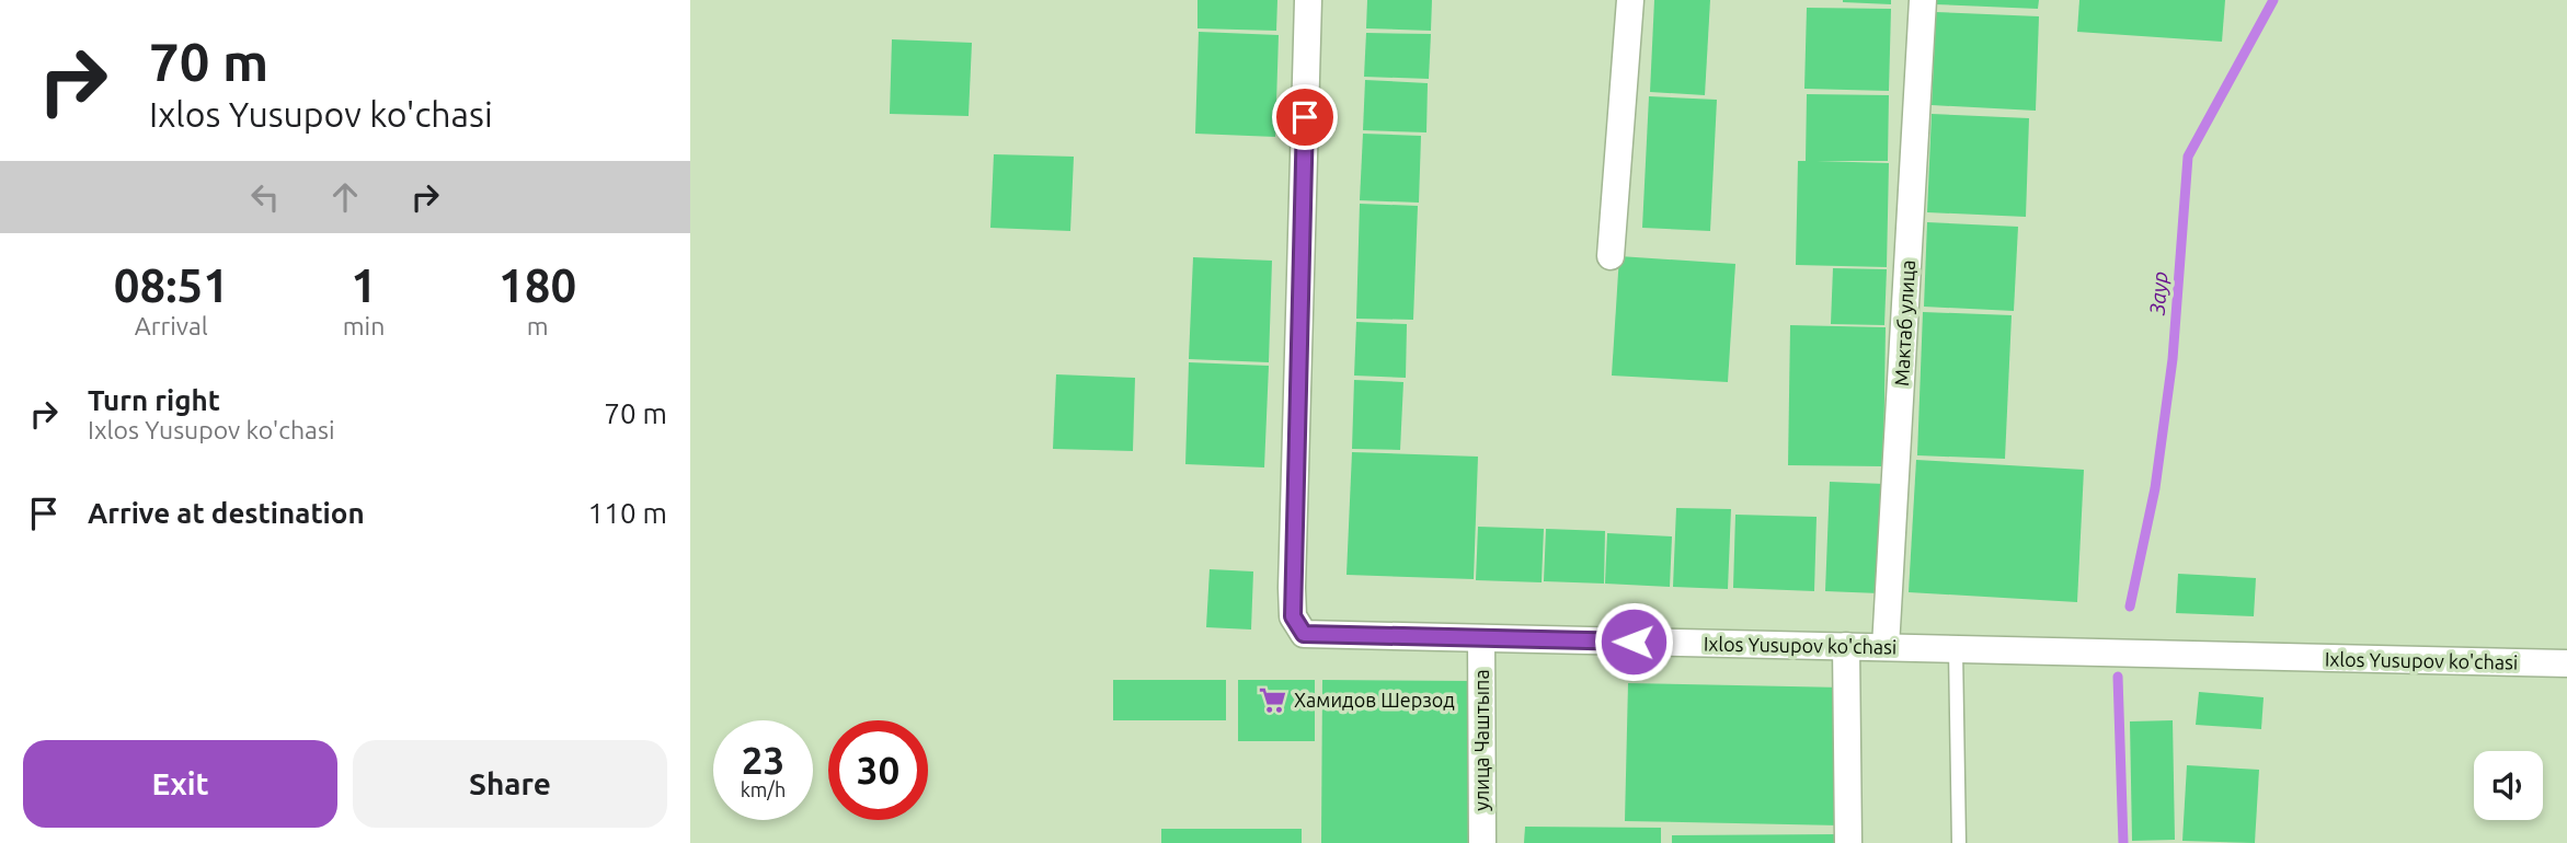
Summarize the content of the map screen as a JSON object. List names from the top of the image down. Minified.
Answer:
{"streets":{"street":["Мактаб улица","Ixlos Yusupov ko'chasi","улица Чаштыпа"]},"crossings":[["Мактаб улица","Ixlos Yusupov ko'chasi"],["Ixlos Yusupov ko'chasi","улица Чаштыпа"]],"water":["Заур"],"places":{"supermarket":["Хамидов Шерзод"]},"page":{"turn":["70 m","Ixlos Yusupov ko'chasi"],"eta":["08:51","Arrival","1","min","180","m"],"list":[{"name":"Turn right","note":"Ixlos Yusupov ko'chasi","value":"70 m"},{"name":"Arrive at destination","value":"110 m"}],"speed":"23 km/h","limit":"30","buttons":["Exit","Share"]}}
